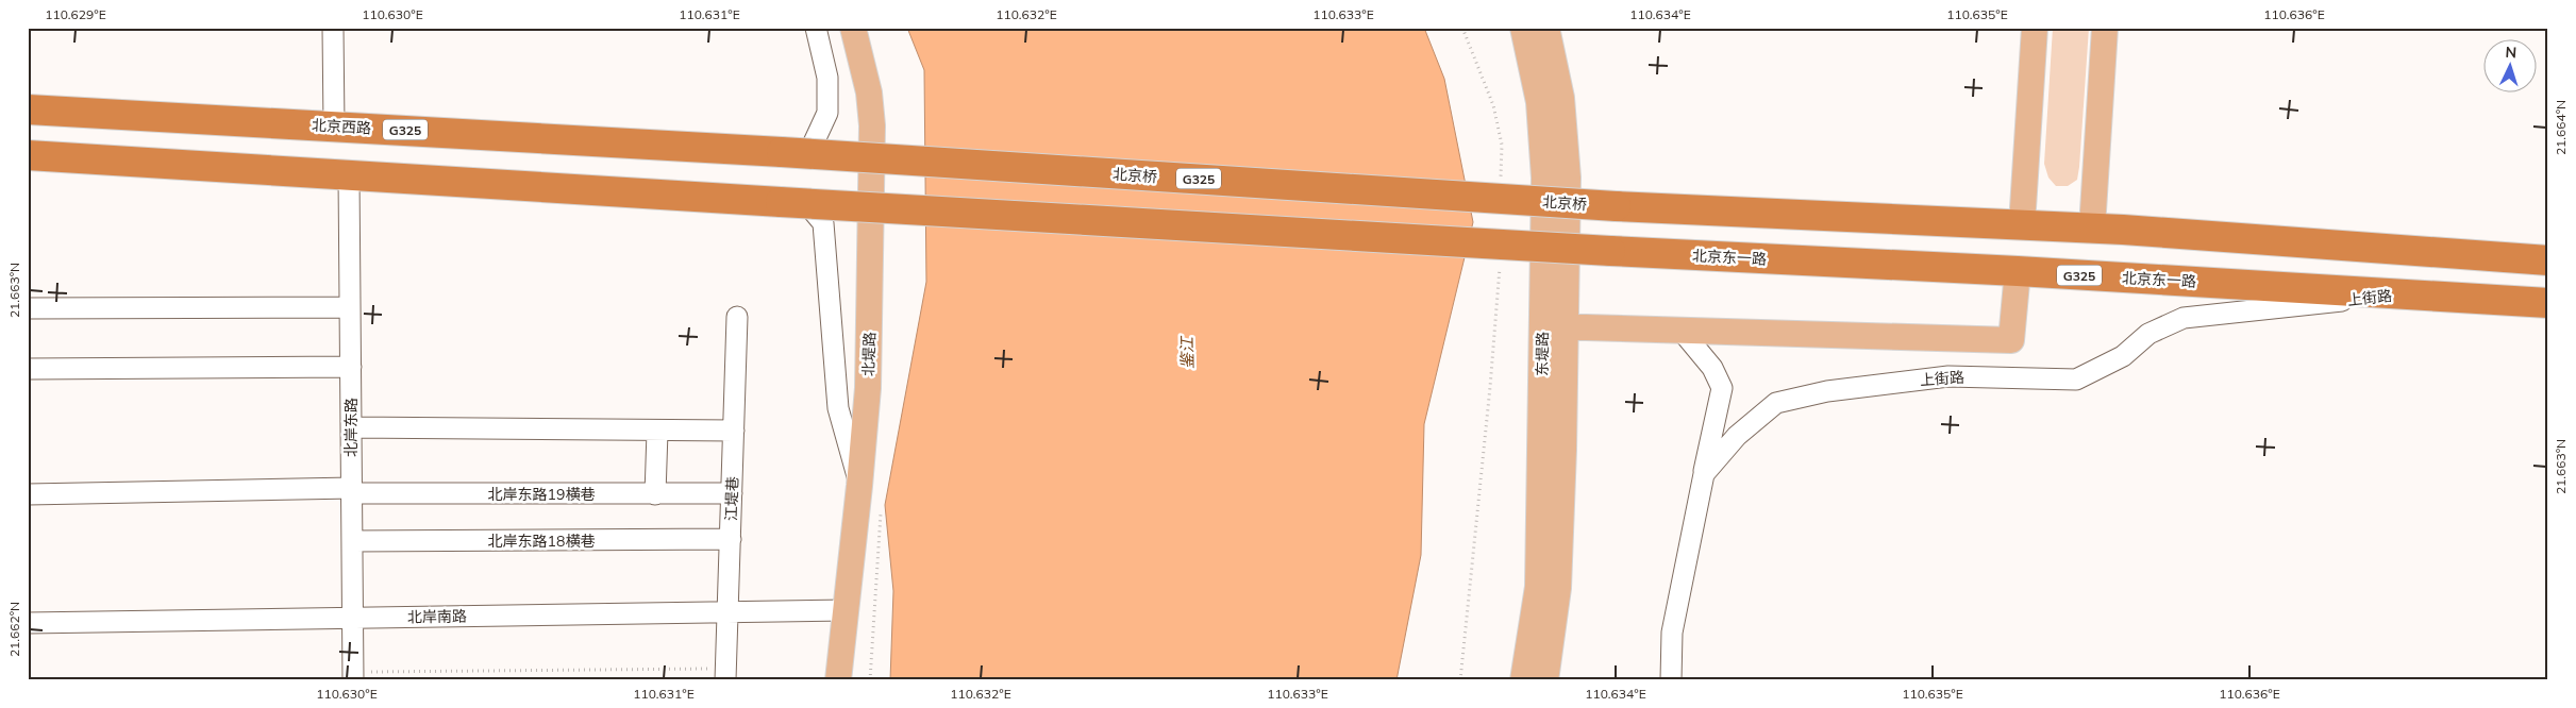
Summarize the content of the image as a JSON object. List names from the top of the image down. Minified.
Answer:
{"streets":{"highway":["北京西路","G325","北京桥","北京东一路"],"main road":["北堤路","东堤路"],"street":["上街路","北岸东路","北岸东路19横巷","江堤巷","北岸东路18横巷","北岸南路"]},"crossings":[["北京西路","北京桥"],["G325","北京桥"],["G325","北京东一路"],["G325","北岸东路"],["北京东一路","上街路"],["北堤路","北岸南路"],["北岸东路","北岸东路19横巷"],["北岸东路","北岸东路18横巷"],["北岸东路","北岸南路"],["北岸东路19横巷","江堤巷"],["江堤巷","北岸东路18横巷"],["江堤巷","北岸南路"]],"water":["鉴江"],"north":"top","coordinates":["110.629°E","110.630°E","110.631°E","110.632°E","110.633°E","110.634°E","110.635°E","110.636°E","21.664°N","21.663°N","21.662°N"]}
